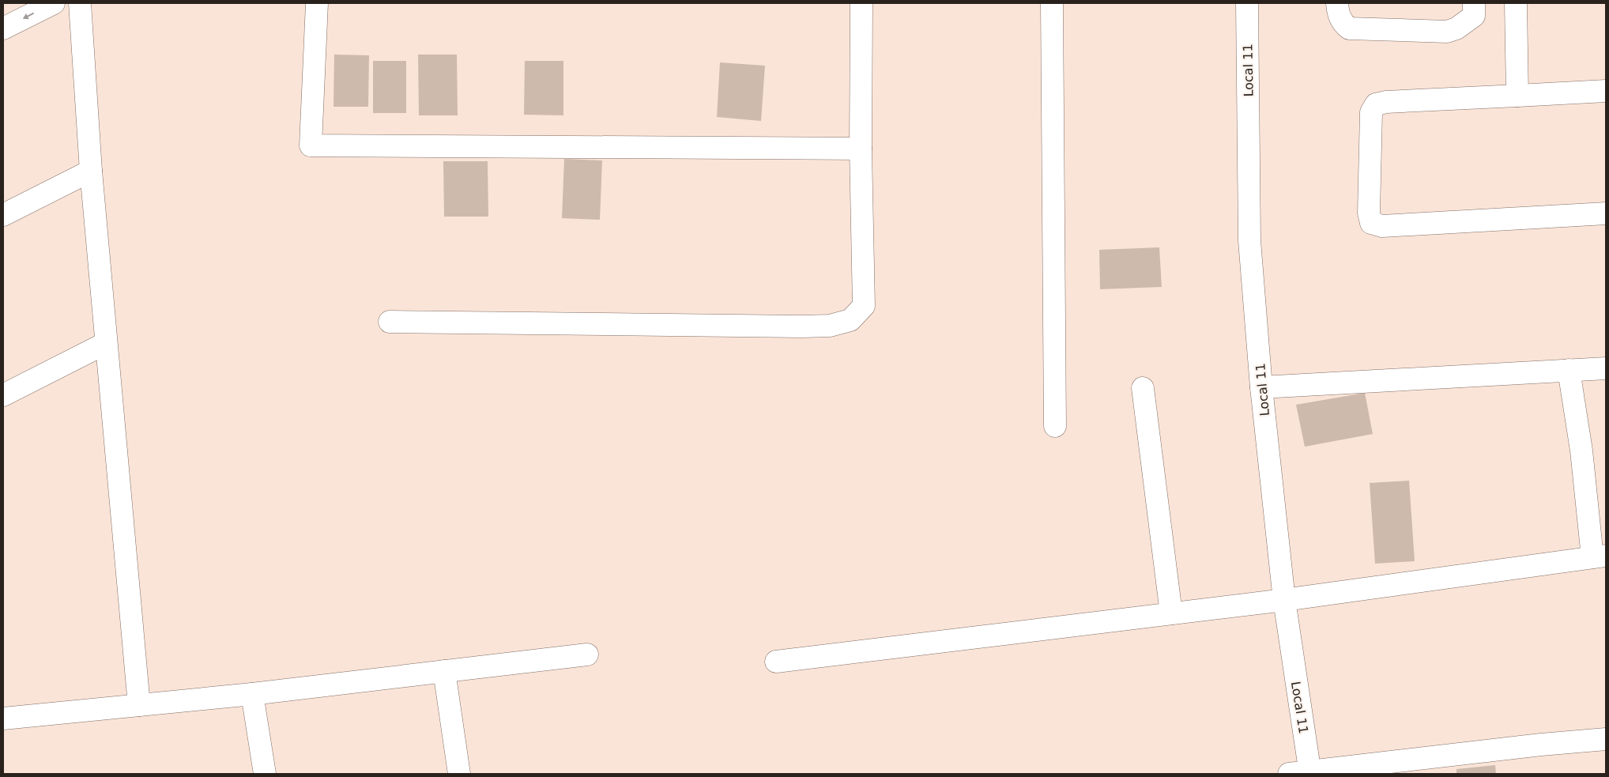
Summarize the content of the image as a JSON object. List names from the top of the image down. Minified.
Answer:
{"streets":{"street":["Local 11"]}}
